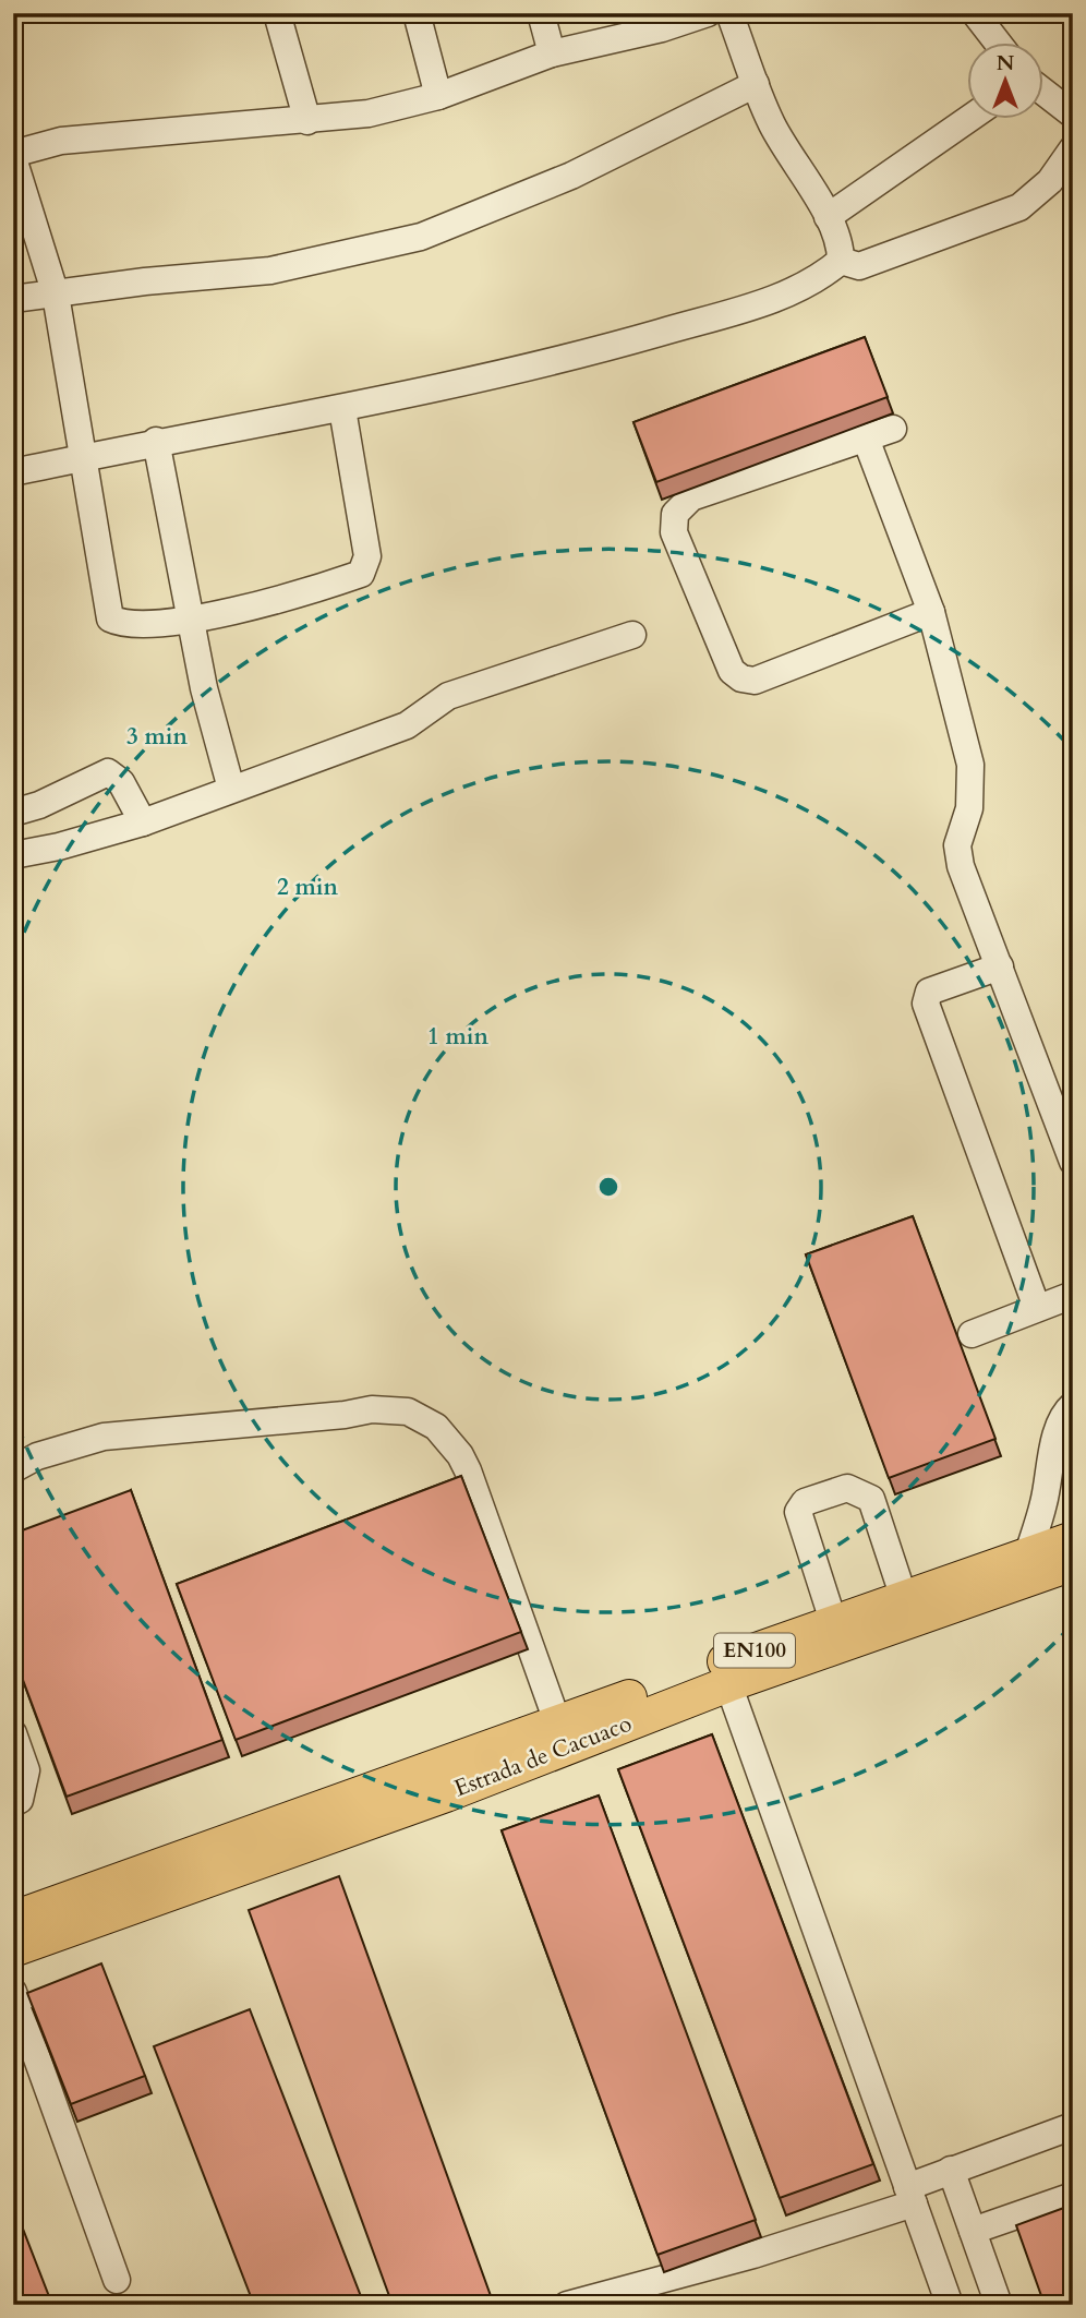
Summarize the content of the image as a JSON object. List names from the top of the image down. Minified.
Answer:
{"streets":{"main road":["EN100","Estrada de Cacuaco"]},"north":"top","rings":["3 min","2 min","1 min"]}
